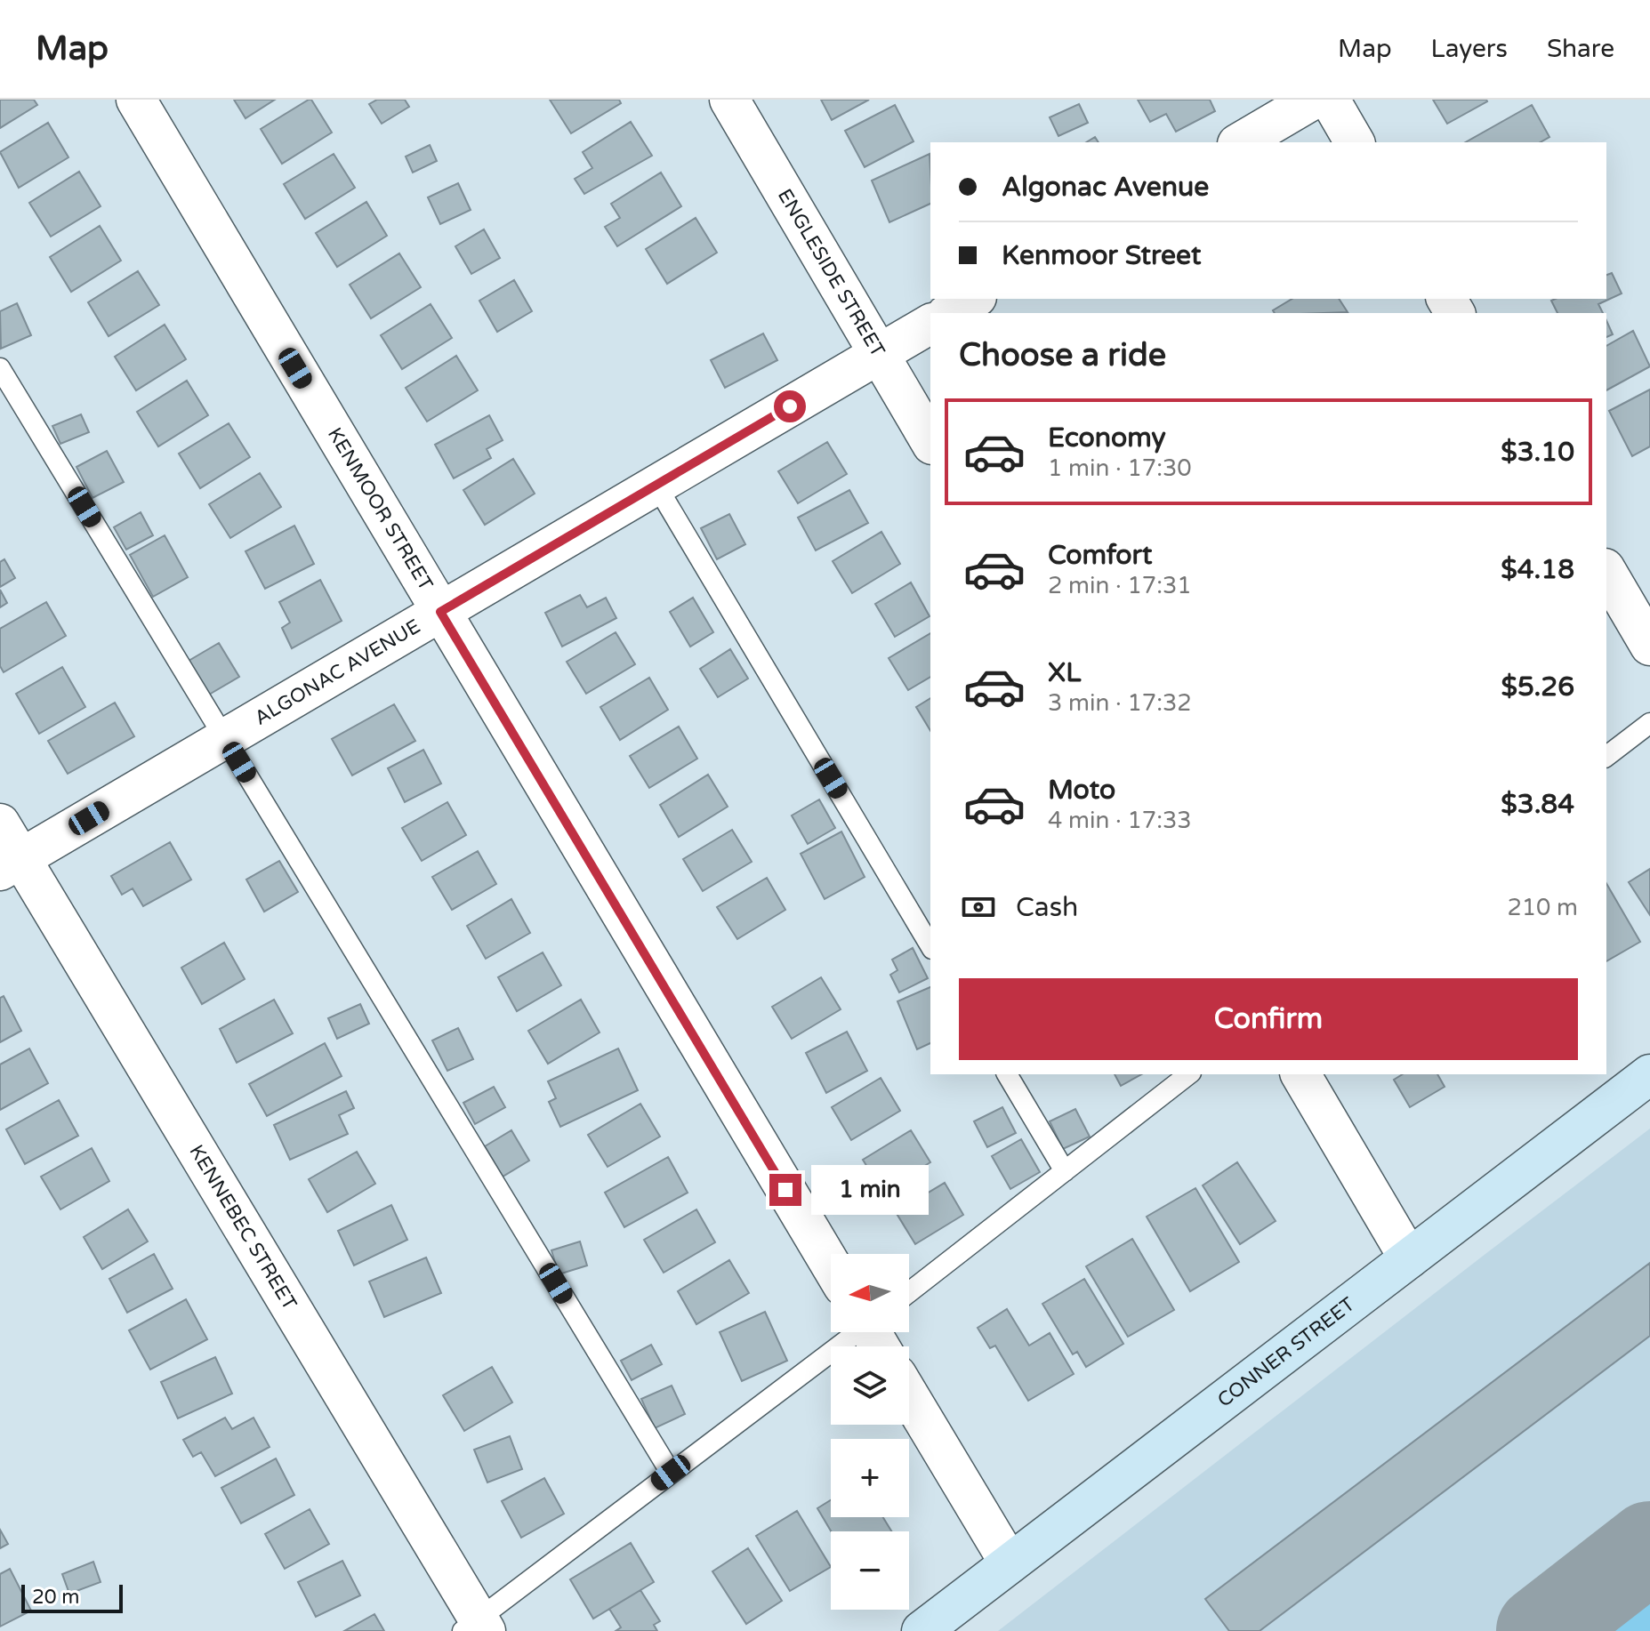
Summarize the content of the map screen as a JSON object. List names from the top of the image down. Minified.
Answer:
{"streets":{"main road":["CONNER STREET"],"street":["ENGLESIDE STREET","KENMOOR STREET","ALGONAC AVENUE","KENNEBEC STREET"]},"crossings":[["ENGLESIDE STREET","ALGONAC AVENUE"],["KENMOOR STREET","ALGONAC AVENUE"],["ALGONAC AVENUE","KENNEBEC STREET"]],"scale_bar":"20 m","north":"left","page":{"header":"Map","nav":["Map","Layers","Share"],"banner":["Algonac Avenue","Kenmoor Street"],"heading":"Choose a ride","list":[{"name":"Economy","note":"1 min · 17:30","value":"$3.10"},{"name":"Comfort","note":"2 min · 17:31","value":"$4.18"},{"name":"XL","note":"3 min · 17:32","value":"$5.26"},{"name":"Moto","note":"4 min · 17:33","value":"$3.84"}],"pay":["Cash","210 m"],"buttons":"Confirm","bubble":"1 min","map_buttons":["+","−"],"scale":"20 m"}}
